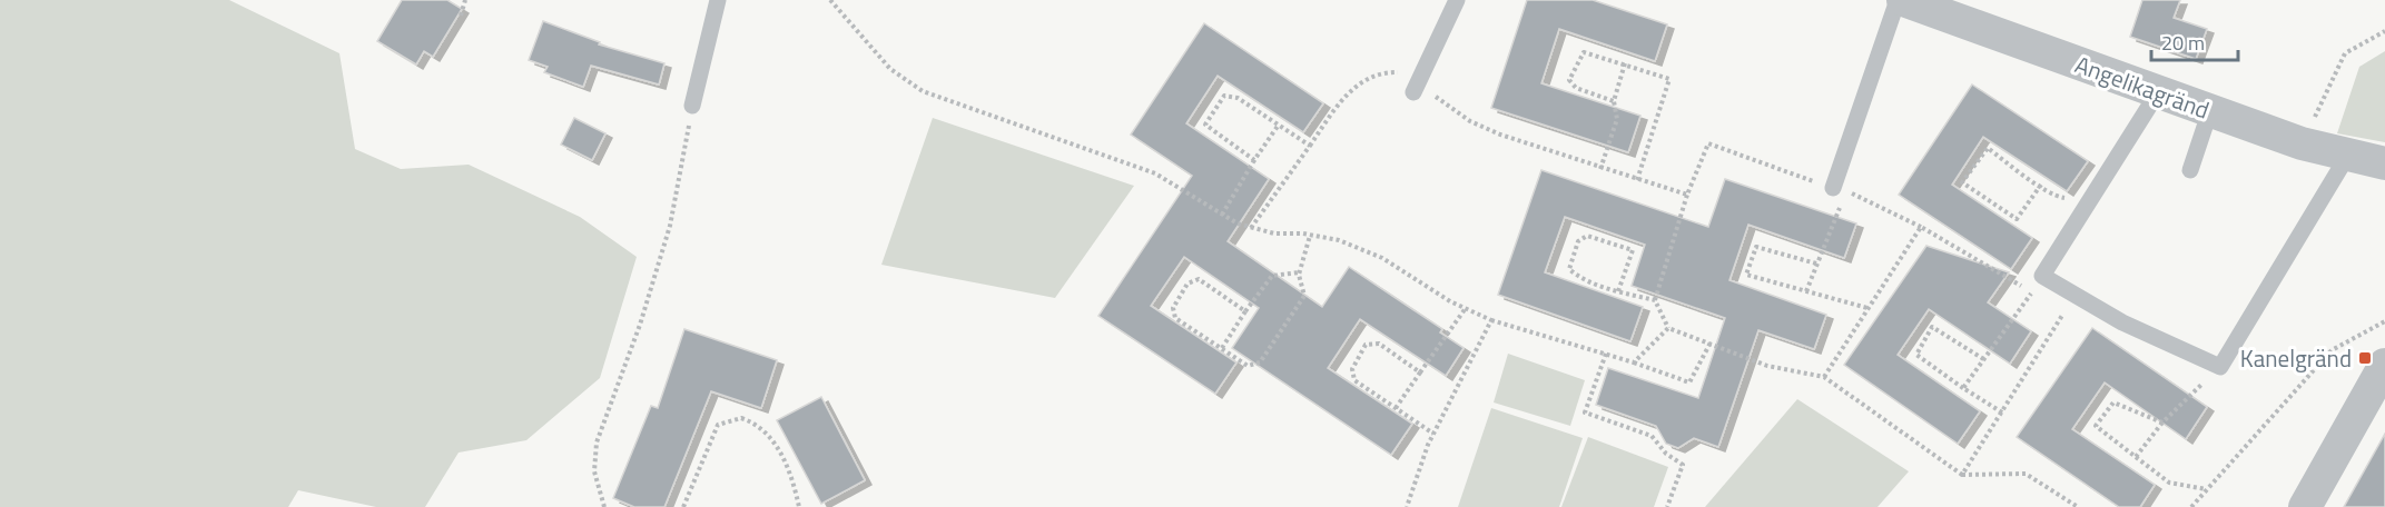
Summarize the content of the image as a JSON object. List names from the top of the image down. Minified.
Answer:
{"streets":{"street":["Angelikagränd"]},"places":{"transit":["Kanelgränd"]},"scale_bar":"20 m"}
